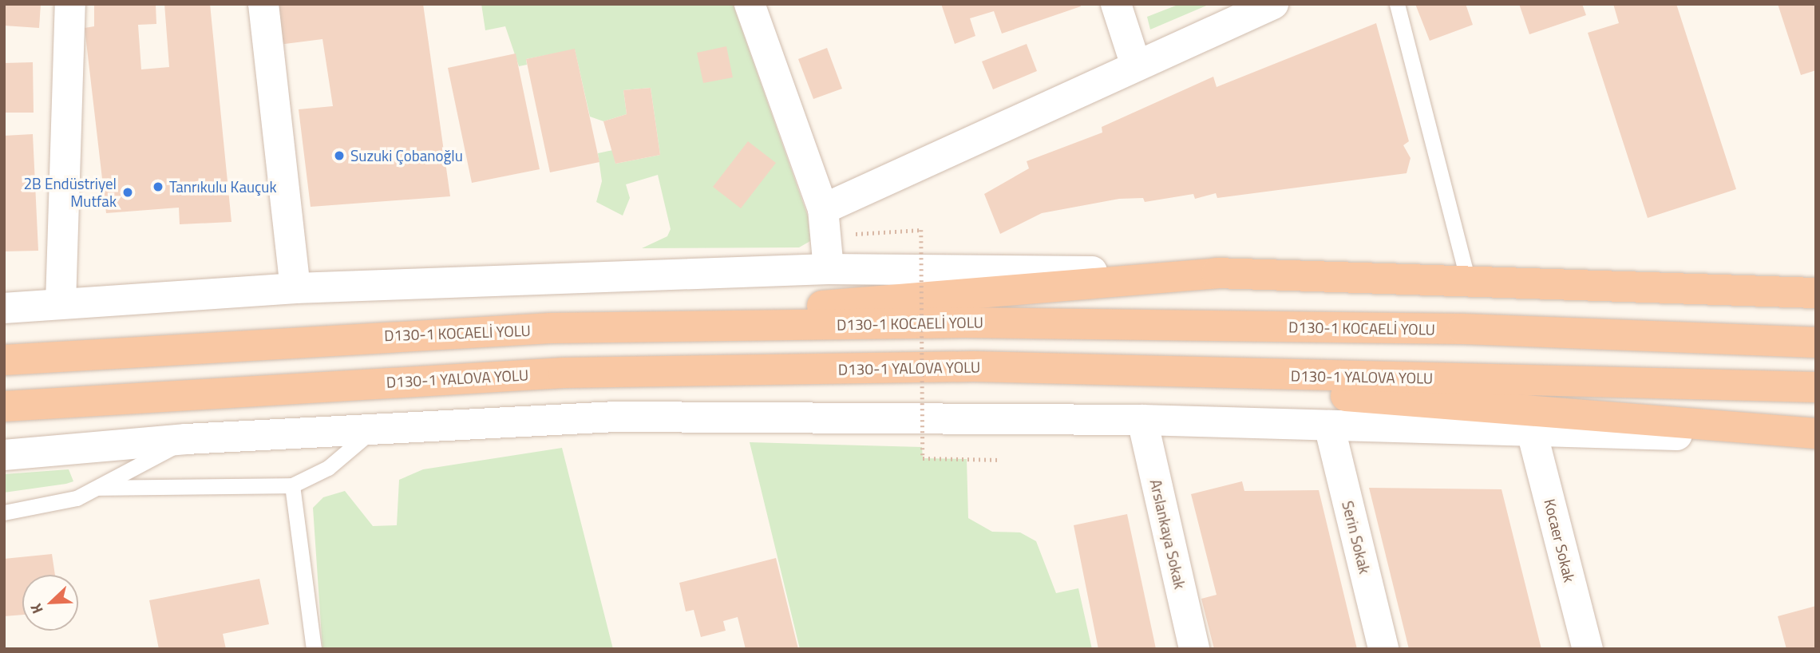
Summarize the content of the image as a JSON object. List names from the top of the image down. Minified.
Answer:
{"streets":{"highway":["D130-1 KOCAELİ YOLU","D130-1 YALOVA YOLU"],"street":["Arslankaya Sokak","Serin Sokak","Kocaer Sokak"]},"places":["Suzuki Çobanoğlu","Tanrıkulu Kauçuk","2B Endüstriyel Mutfak"],"north":"bottom left"}
